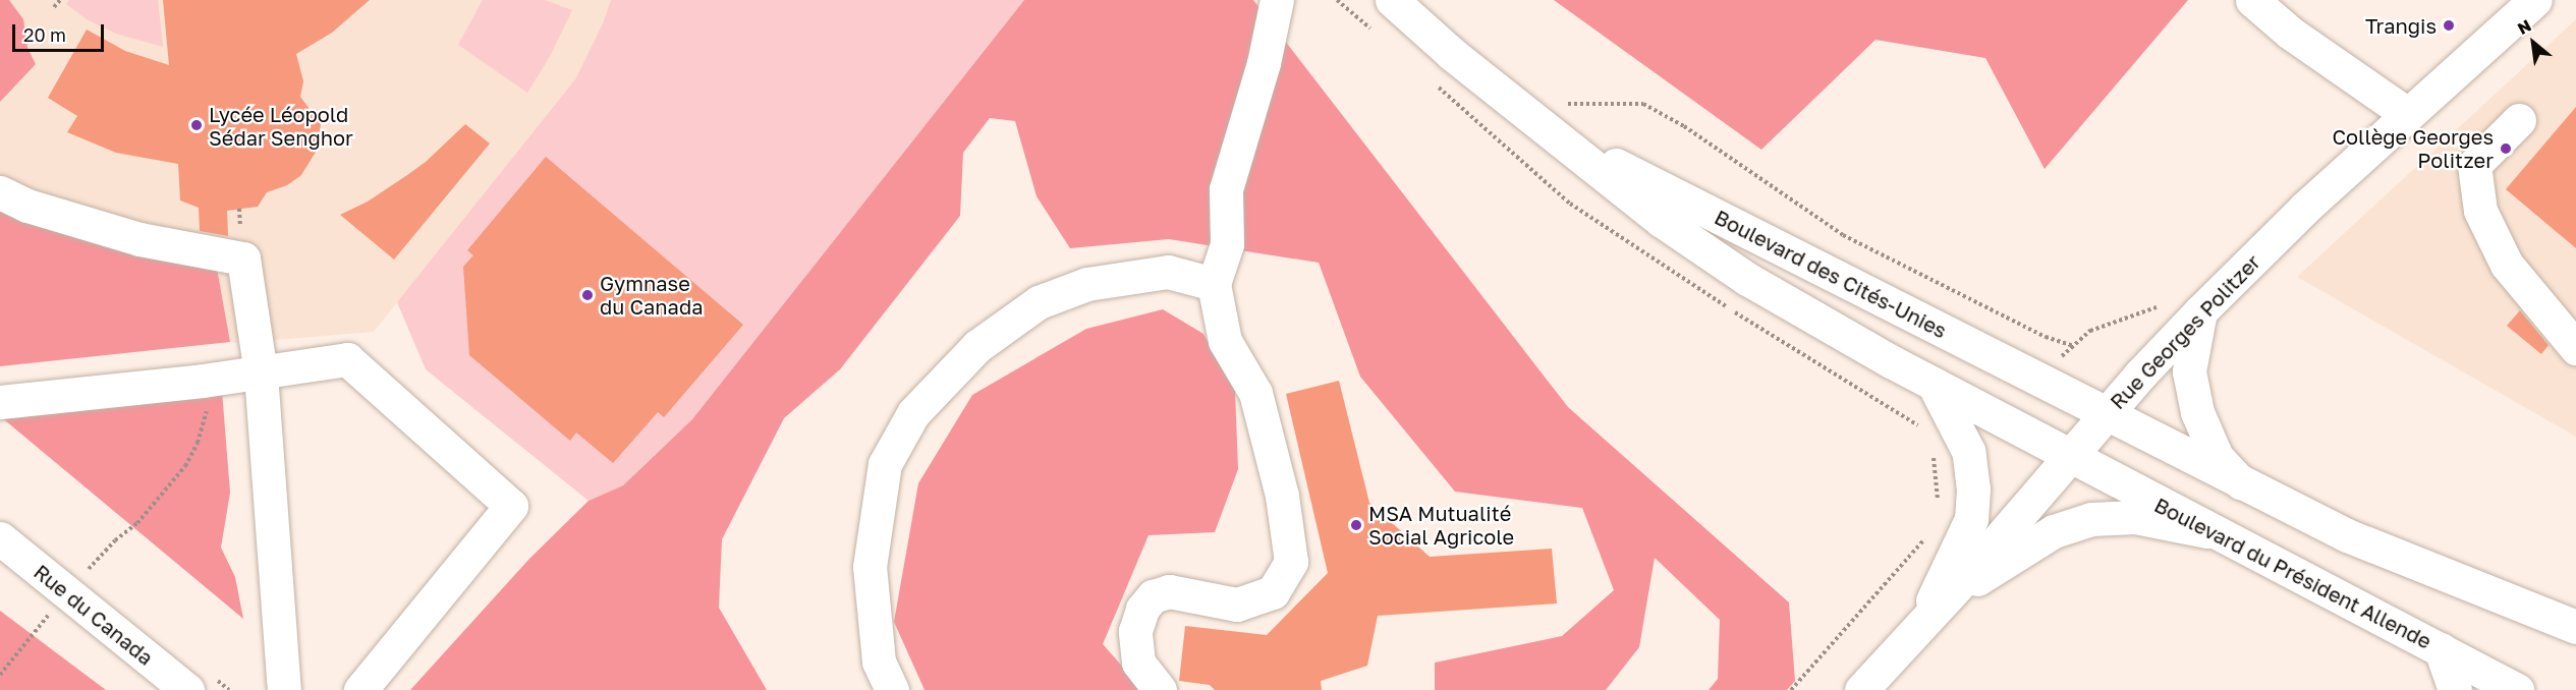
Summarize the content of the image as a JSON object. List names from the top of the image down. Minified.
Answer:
{"streets":{"street":["Boulevard des Cités-Unies","Rue Georges Politzer","Boulevard du Président Allende","Rue du Canada"]},"crossings":[["Boulevard des Cités-Unies","Rue Georges Politzer"],["Boulevard des Cités-Unies","Boulevard du Président Allende"],["Rue Georges Politzer","Boulevard du Président Allende"]],"places":["Trangis","Lycée Léopold Sédar Senghor","Collège Georges Politzer","Gymnase du Canada","MSA Mutualité Social Agricole"],"scale_bar":"20 m","north":"top left"}
